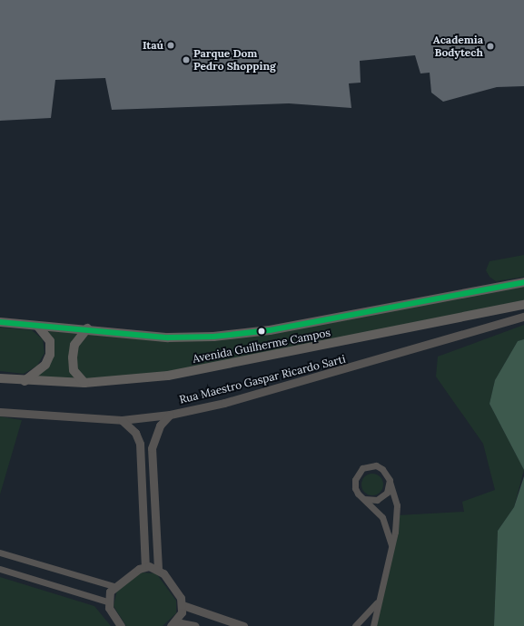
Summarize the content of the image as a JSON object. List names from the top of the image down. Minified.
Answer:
{"streets":{"main road":["Avenida Guilherme Campos"],"street":["Rua Maestro Gaspar Ricardo Sarti"]},"places":["Itaú","Academia Bodytech","Parque Dom Pedro Shopping"]}
